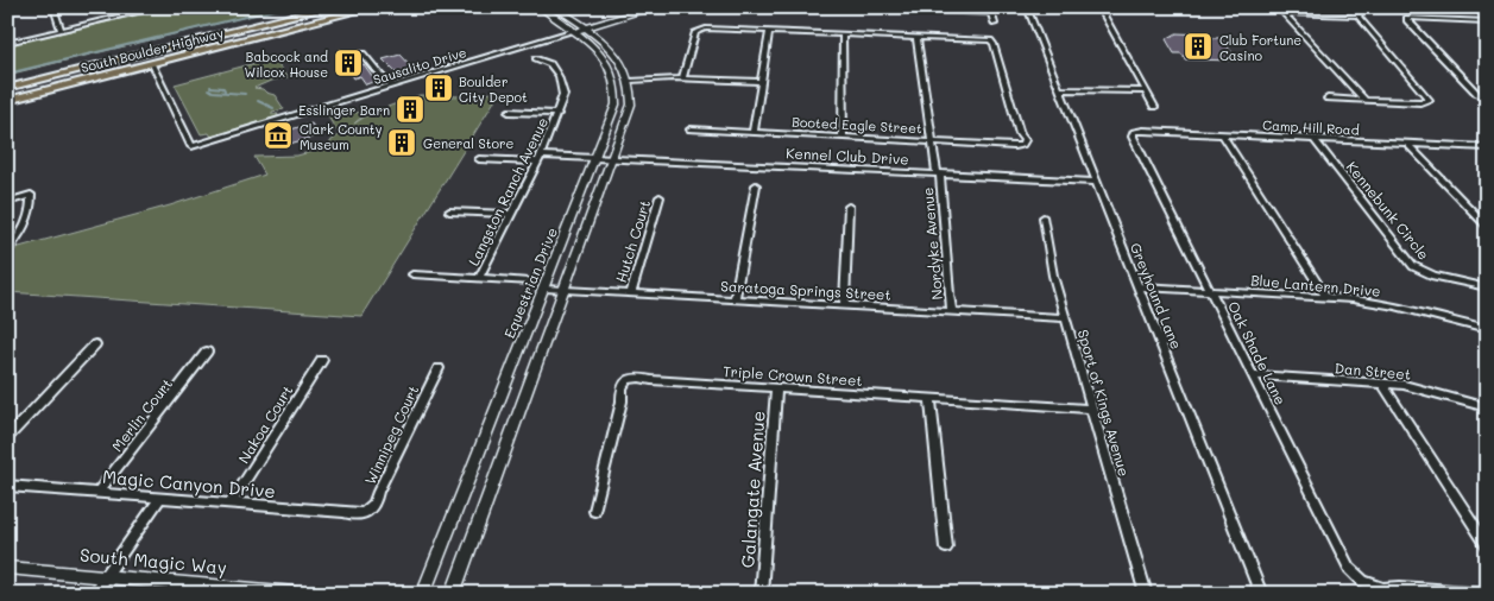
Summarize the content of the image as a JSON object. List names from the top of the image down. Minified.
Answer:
{"streets":{"main road":["South Boulder Highway"],"street":["Sausalito Drive","Booted Eagle Street","Camp Hill Road","Kennel Club Drive","Langston Ranch Avenue","Kennebunk Circle","Hutch Court","Nordyke Avenue","Equestrian Drive","Blue Lantern Drive","Saratoga Springs Street","Greyhound Lane","Oak Shade Lane","Dan Street","Triple Crown Street","Sport of Kings Avenue","Merlin Court","Nakoa Court","Winnipeg Court","Magic Canyon Drive","Galangate Avenue","South Magic Way"]},"crossings":[["South Boulder Highway","Sausalito Drive"],["Sausalito Drive","Equestrian Drive"],["Booted Eagle Street","Nordyke Avenue"],["Camp Hill Road","Kennebunk Circle"],["Camp Hill Road","Oak Shade Lane"],["Kennel Club Drive","Langston Ranch Avenue"],["Kennel Club Drive","Nordyke Avenue"],["Kennel Club Drive","Equestrian Drive"],["Kennel Club Drive","Greyhound Lane"],["Hutch Court","Saratoga Springs Street"],["Nordyke Avenue","Saratoga Springs Street"],["Equestrian Drive","Saratoga Springs Street"],["Blue Lantern Drive","Greyhound Lane"],["Blue Lantern Drive","Oak Shade Lane"],["Saratoga Springs Street","Sport of Kings Avenue"],["Oak Shade Lane","Dan Street"],["Triple Crown Street","Sport of Kings Avenue"],["Triple Crown Street","Galangate Avenue"],["Merlin Court","Magic Canyon Drive"],["Nakoa Court","Magic Canyon Drive"],["Winnipeg Court","Magic Canyon Drive"]],"places":{"building":["Club Fortune Casino","Babcock and Wilcox House","Boulder City Depot","Esslinger Barn","General Store"],"museum":["Clark County Museum"]}}
